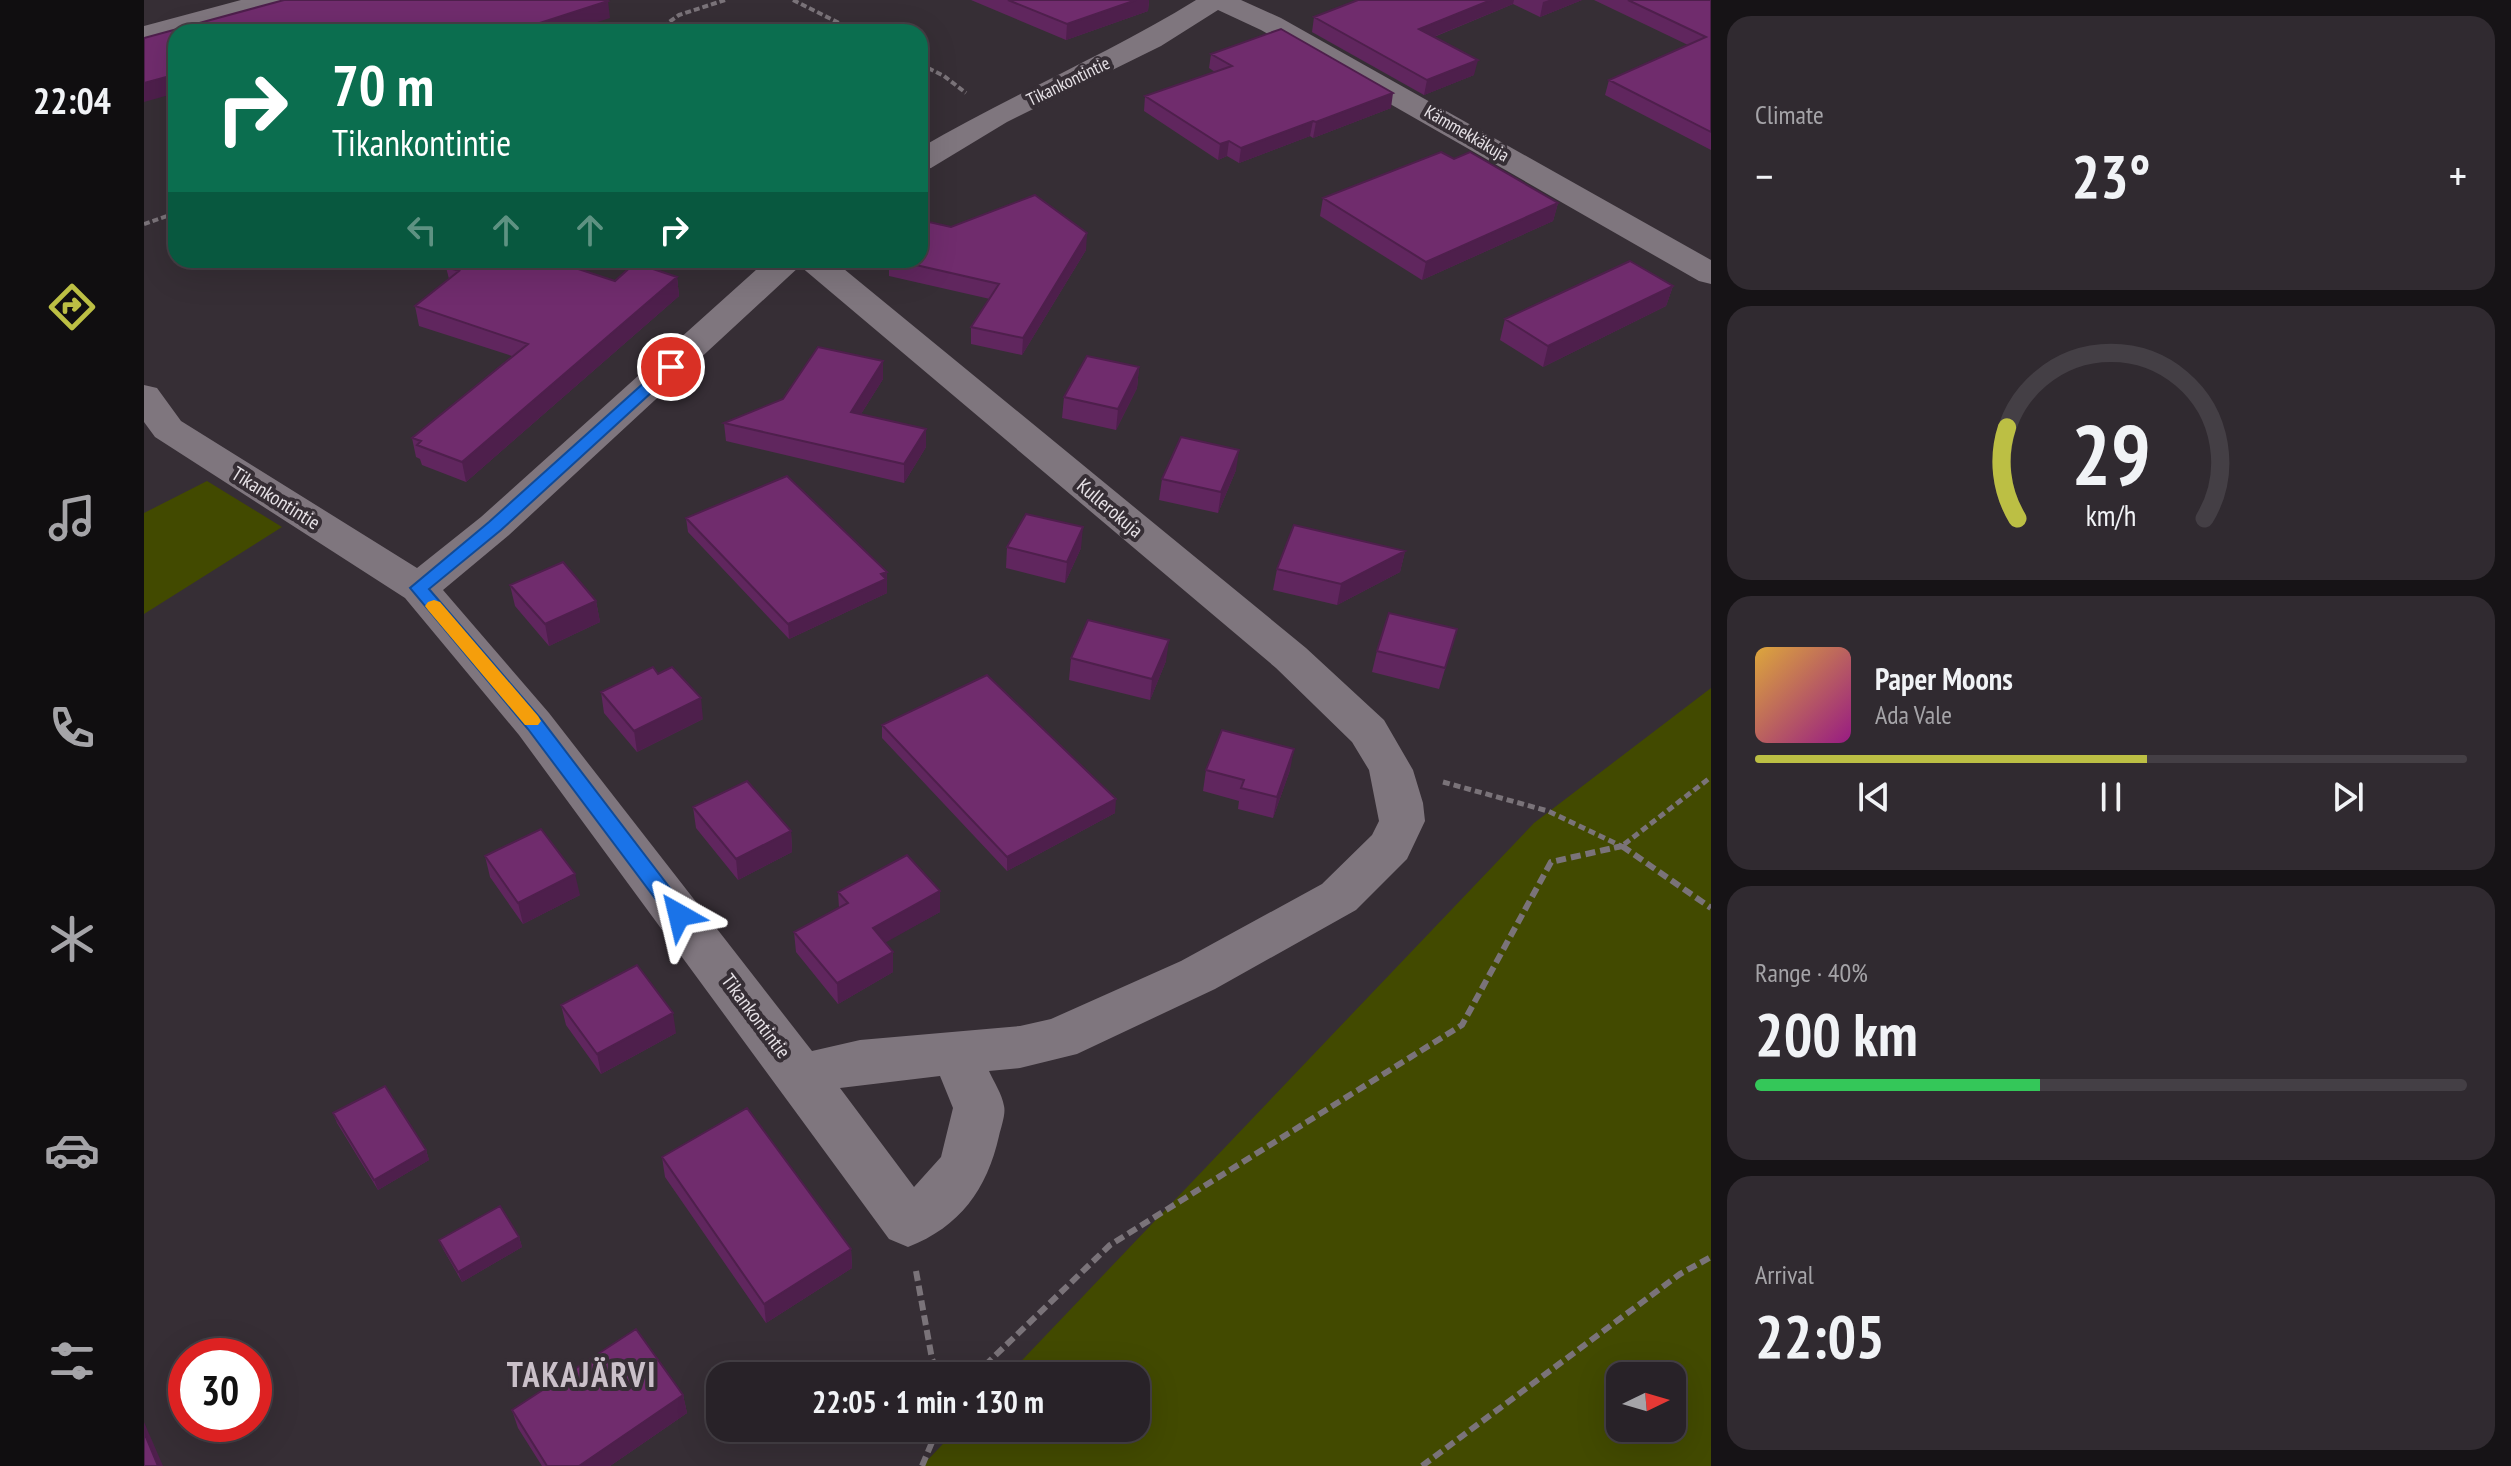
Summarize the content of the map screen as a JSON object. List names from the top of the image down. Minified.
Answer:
{"streets":{"street":["Tikankontintie","Kämmekkäkuja","Kullerokuja"]},"crossings":[["Tikankontintie","Kämmekkäkuja"],["Tikankontintie","Kullerokuja"]],"districts":["TAKAJÄRVI"],"north":"right","page":{"tabs":"22:04","tile":["Climate",["Range · 40%","200 km"],["Arrival","22:05"]],"turn":["70 m","Tikankontintie"],"heat":["−","23°","+"],"song":["Paper Moons","Ada Vale"],"limit":"30","trip":"22:05 · 1 min · 130 m","gauge":["29","km/h"]}}
